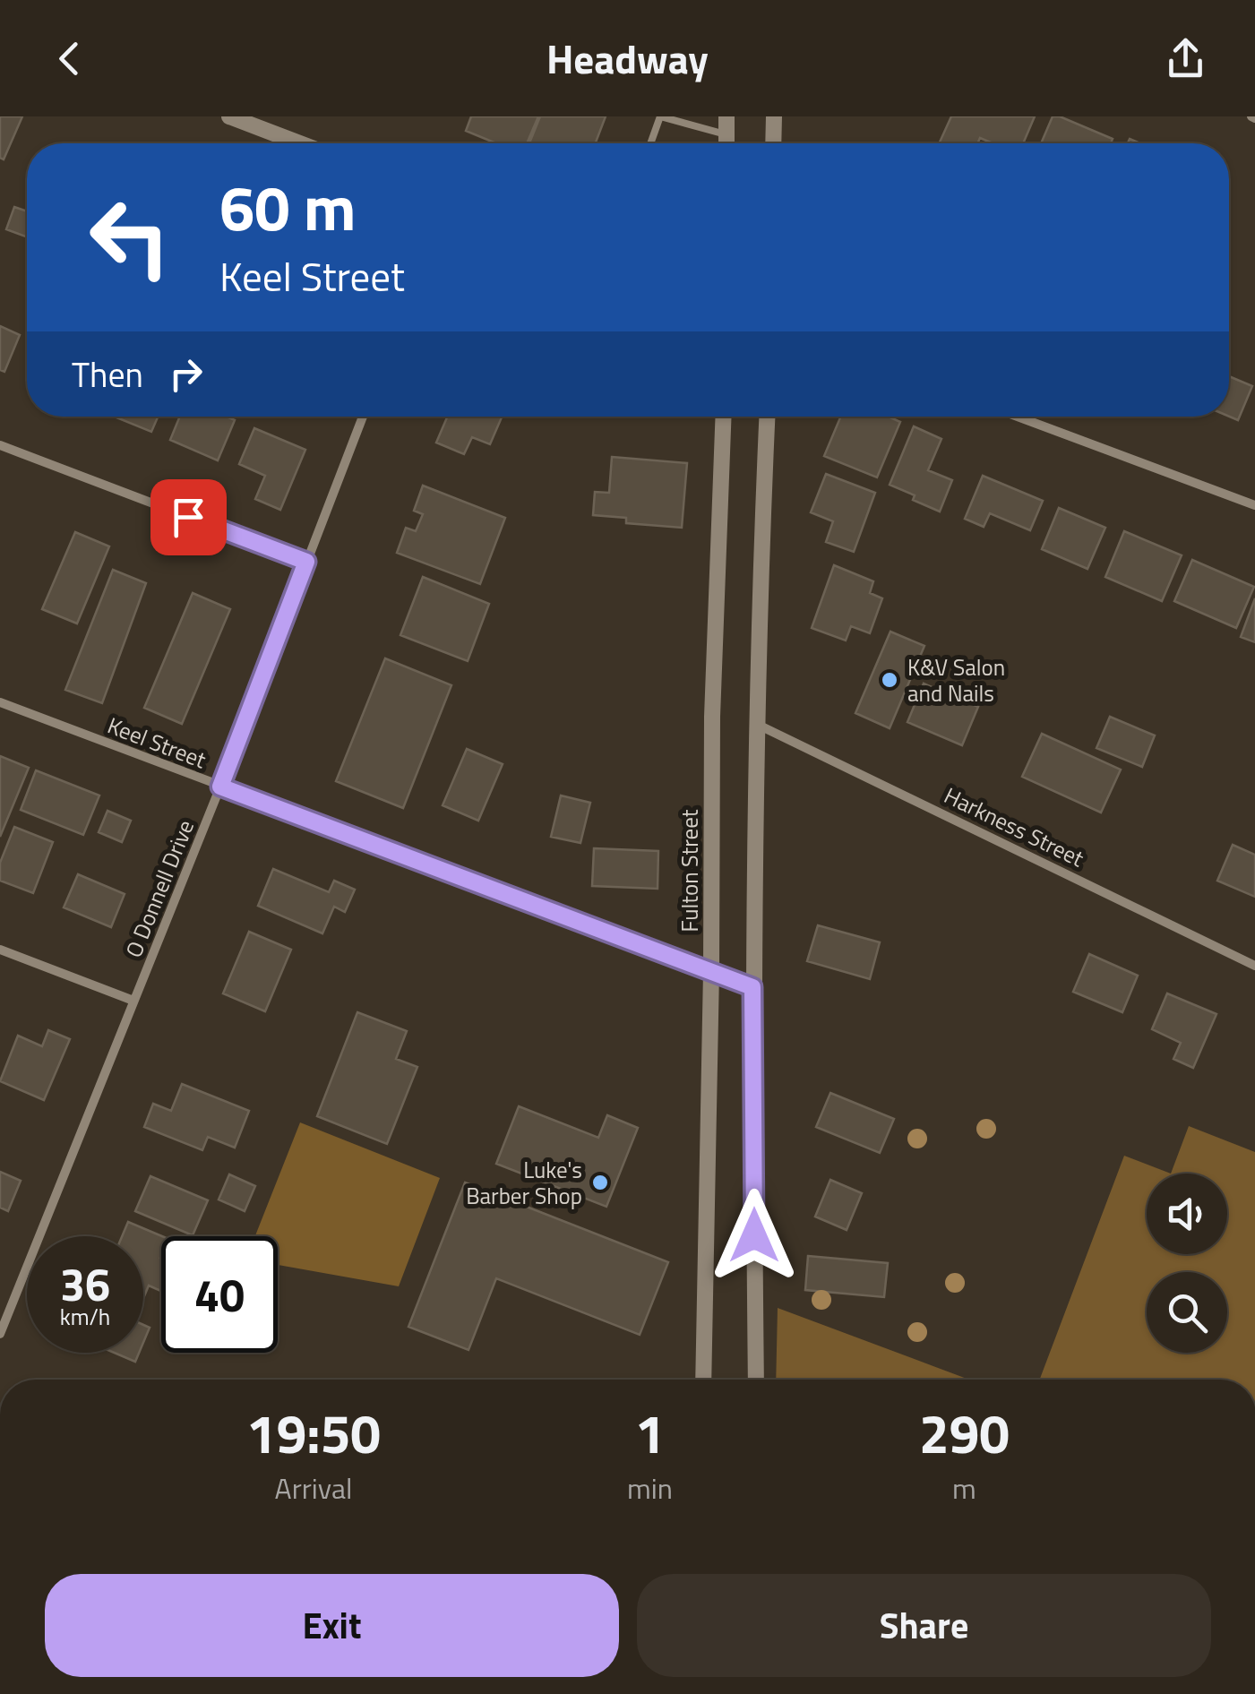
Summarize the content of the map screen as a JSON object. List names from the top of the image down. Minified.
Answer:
{"streets":{"street":["Keel Street","Harkness Street","Fulton Street","O Donnell Drive"]},"crossings":[["Keel Street","Fulton Street"],["Keel Street","O Donnell Drive"]],"places":["K&V Salon and Nails","Luke's Barber Shop"],"page":{"header":"Headway","turn":["60 m","Keel Street"],"then":"Then","speed":"36 km/h","limit":"40","eta":["19:50","Arrival","1","min","290","m"],"buttons":["Exit","Share"]}}
